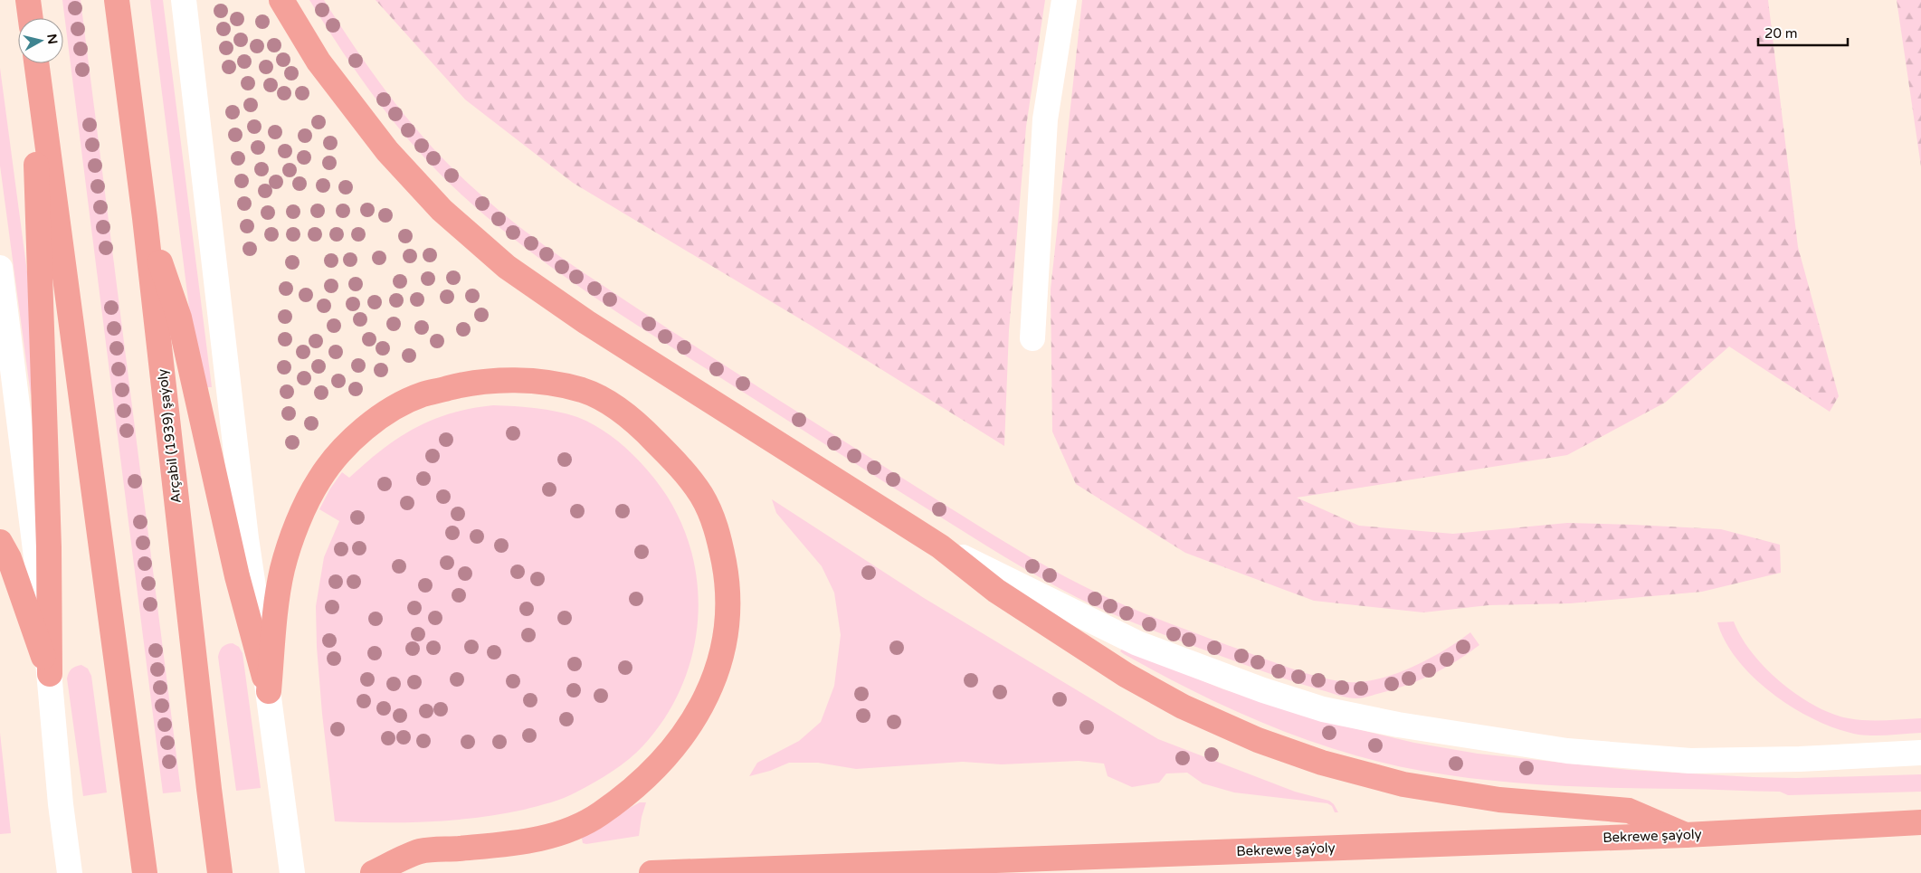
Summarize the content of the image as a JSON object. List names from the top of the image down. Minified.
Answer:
{"streets":{"main road":["Arçabil (1939) şaýoly","Bekrewe şaýoly"]},"scale_bar":"20 m","north":"right"}
